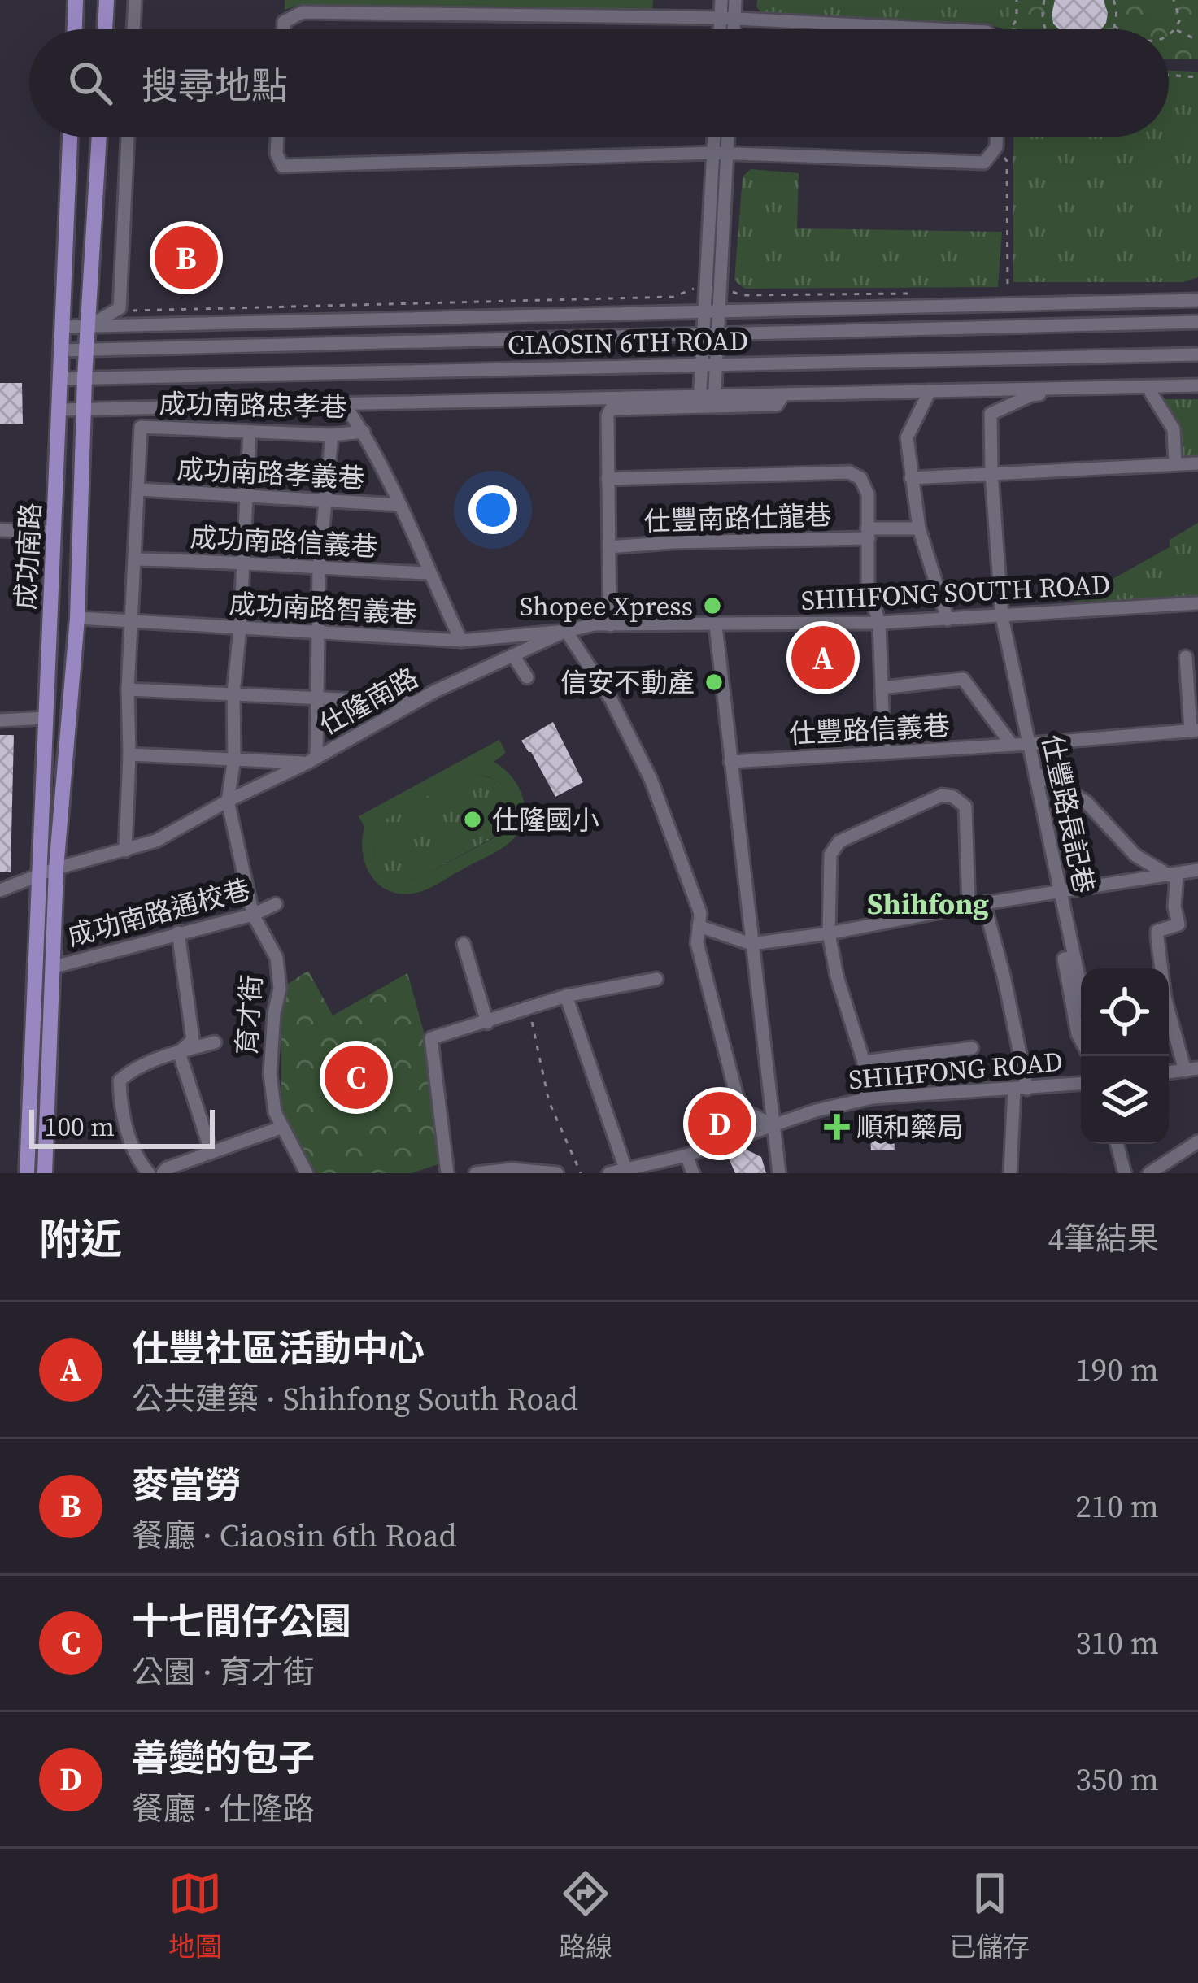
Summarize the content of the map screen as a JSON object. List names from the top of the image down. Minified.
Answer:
{"streets":{"main road":["成功南路"],"street":["CIAOSIN 6TH ROAD","成功南路忠孝巷","成功南路孝義巷","仕豐南路仕龍巷","成功南路信義巷","SHIHFONG SOUTH ROAD","成功南路智義巷","仕隆南路","仕豐路信義巷","仕豐路長記巷","成功南路通校巷","育才街","SHIHFONG ROAD"]},"crossings":[["CIAOSIN 6TH ROAD","成功南路"],["成功南路忠孝巷","成功南路孝義巷"],["成功南路","成功南路智義巷"],["成功南路","仕隆南路"],["成功南路","成功南路通校巷"],["SHIHFONG SOUTH ROAD","仕隆南路"],["SHIHFONG SOUTH ROAD","仕豐路長記巷"],["成功南路智義巷","仕隆南路"],["仕隆南路","育才街"],["仕豐路信義巷","仕豐路長記巷"],["成功南路通校巷","育才街"]],"districts":["Shihfong"],"places":{"other":["Shopee Xpress","信安不動產","仕隆國小"],"health":["順和藥局"]},"scale_bar":"100 m","page":{"search":"搜尋地點","pins":["B","A","C","D"],"scale":"100 m","heading":["附近","4筆結果"],"list":[{"mark":"A","name":"仕豐社區活動中心","note":"公共建築 · Shihfong South Road","value":"190 m"},{"mark":"B","name":"麥當勞","note":"餐廳 · Ciaosin 6th Road","value":"210 m"},{"mark":"C","name":"十七間仔公園","note":"公園 · 育才街","value":"310 m"},{"mark":"D","name":"善變的包子","note":"餐廳 · 仕隆路","value":"350 m"}],"nav":["地圖","路線","已儲存"]}}
